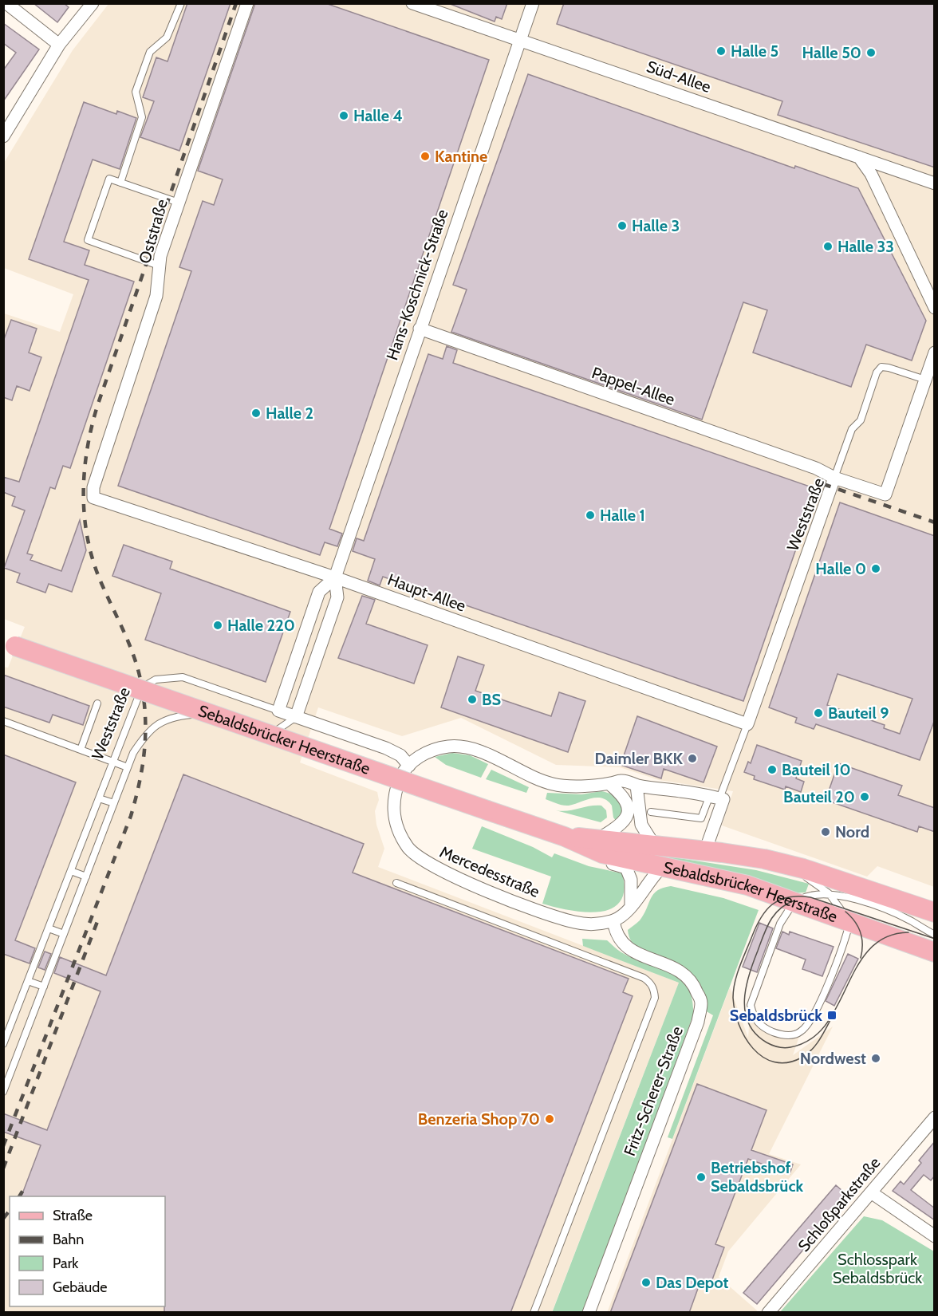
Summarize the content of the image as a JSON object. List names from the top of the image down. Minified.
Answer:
{"streets":{"main road":["Sebaldsbrücker Heerstraße"],"street":["Süd-Allee","Oststraße","Hans-Koschnick-Straße","Pappel-Allee","Weststraße","Haupt-Allee","Mercedesstraße","Fritz-Scherer-Straße","Schloßparkstraße"]},"crossings":[["Süd-Allee","Hans-Koschnick-Straße"],["Oststraße","Haupt-Allee"],["Hans-Koschnick-Straße","Pappel-Allee"],["Hans-Koschnick-Straße","Weststraße"],["Hans-Koschnick-Straße","Haupt-Allee"],["Pappel-Allee","Weststraße"],["Weststraße","Haupt-Allee"],["Sebaldsbrücker Heerstraße","Mercedesstraße"],["Mercedesstraße","Fritz-Scherer-Straße"]],"parks":["Schlosspark Sebaldsbrück"],"places":{"other":["Halle 5","Halle 50","Halle 4","Kantine","Halle 3","Halle 33","Halle 2","Halle 1","Halle 0","Halle 220","BS","Bauteil 9","Daimler BKK","Bauteil 10","Bauteil 20","Nord","Nordwest","Benzeria Shop 70","Betriebshof Sebaldsbrück","Das Depot"],"transit":["Sebaldsbrück"]},"legend":["Straße","Bahn","Park","Gebäude"]}
